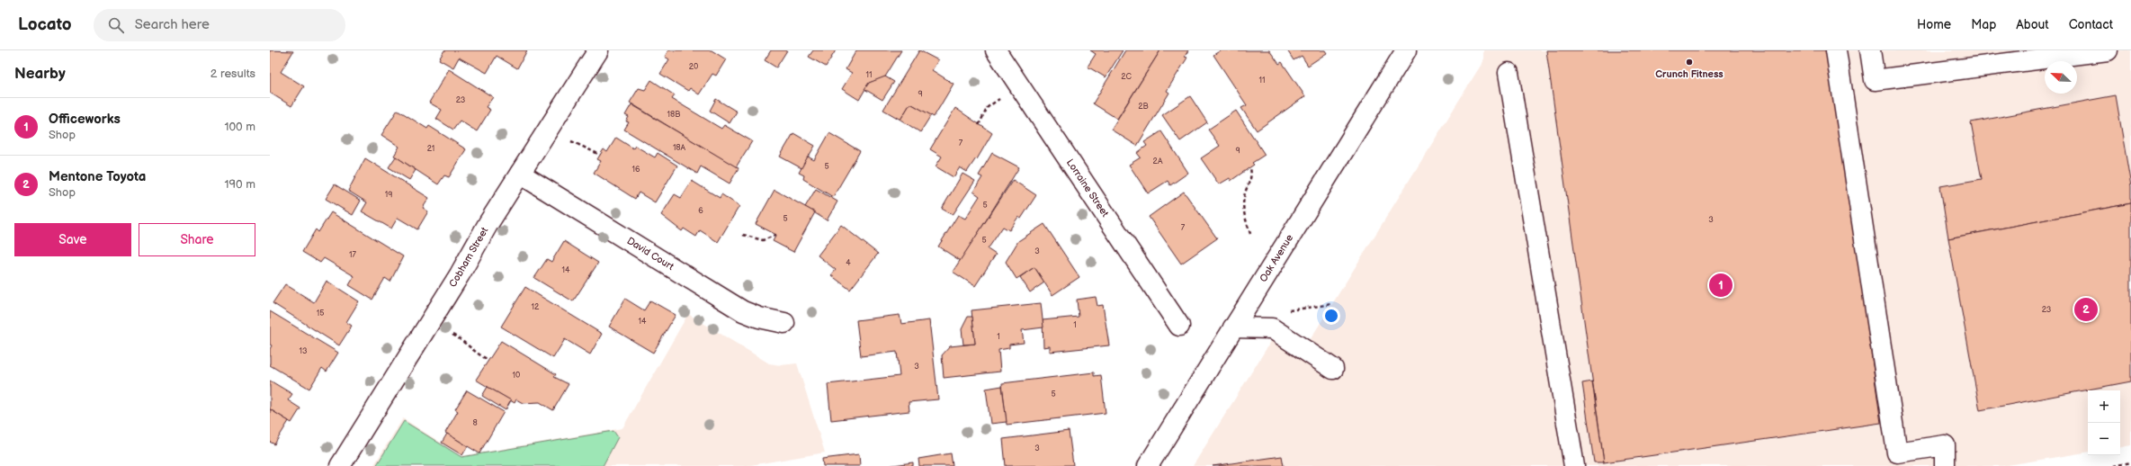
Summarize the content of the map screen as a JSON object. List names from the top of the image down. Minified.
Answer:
{"streets":{"street":["Lorraine Street","David Court","Cobham Street","Oak Avenue"]},"crossings":[["David Court","Cobham Street"]],"places":["Crunch Fitness"],"house_numbers":["20","11","2C","11","9","23","2B","18B","7","18A","21","9","2A","5","16","19","5","6","5","3","7","5","3","17","4","14","12","23","15","14","1","1","13","3","10","5","8","3"],"north":"top left","page":{"header":"Locato","search":"Search here","nav":["Home","Map","About","Contact"],"heading":["Nearby","2 results"],"list":[{"mark":"1","name":"Officeworks","note":"Shop","value":"100 m"},{"mark":"2","name":"Mentone Toyota","note":"Shop","value":"190 m"}],"buttons":["Save","Share"],"pins":["1","2"],"map_buttons":["+","−"]}}
